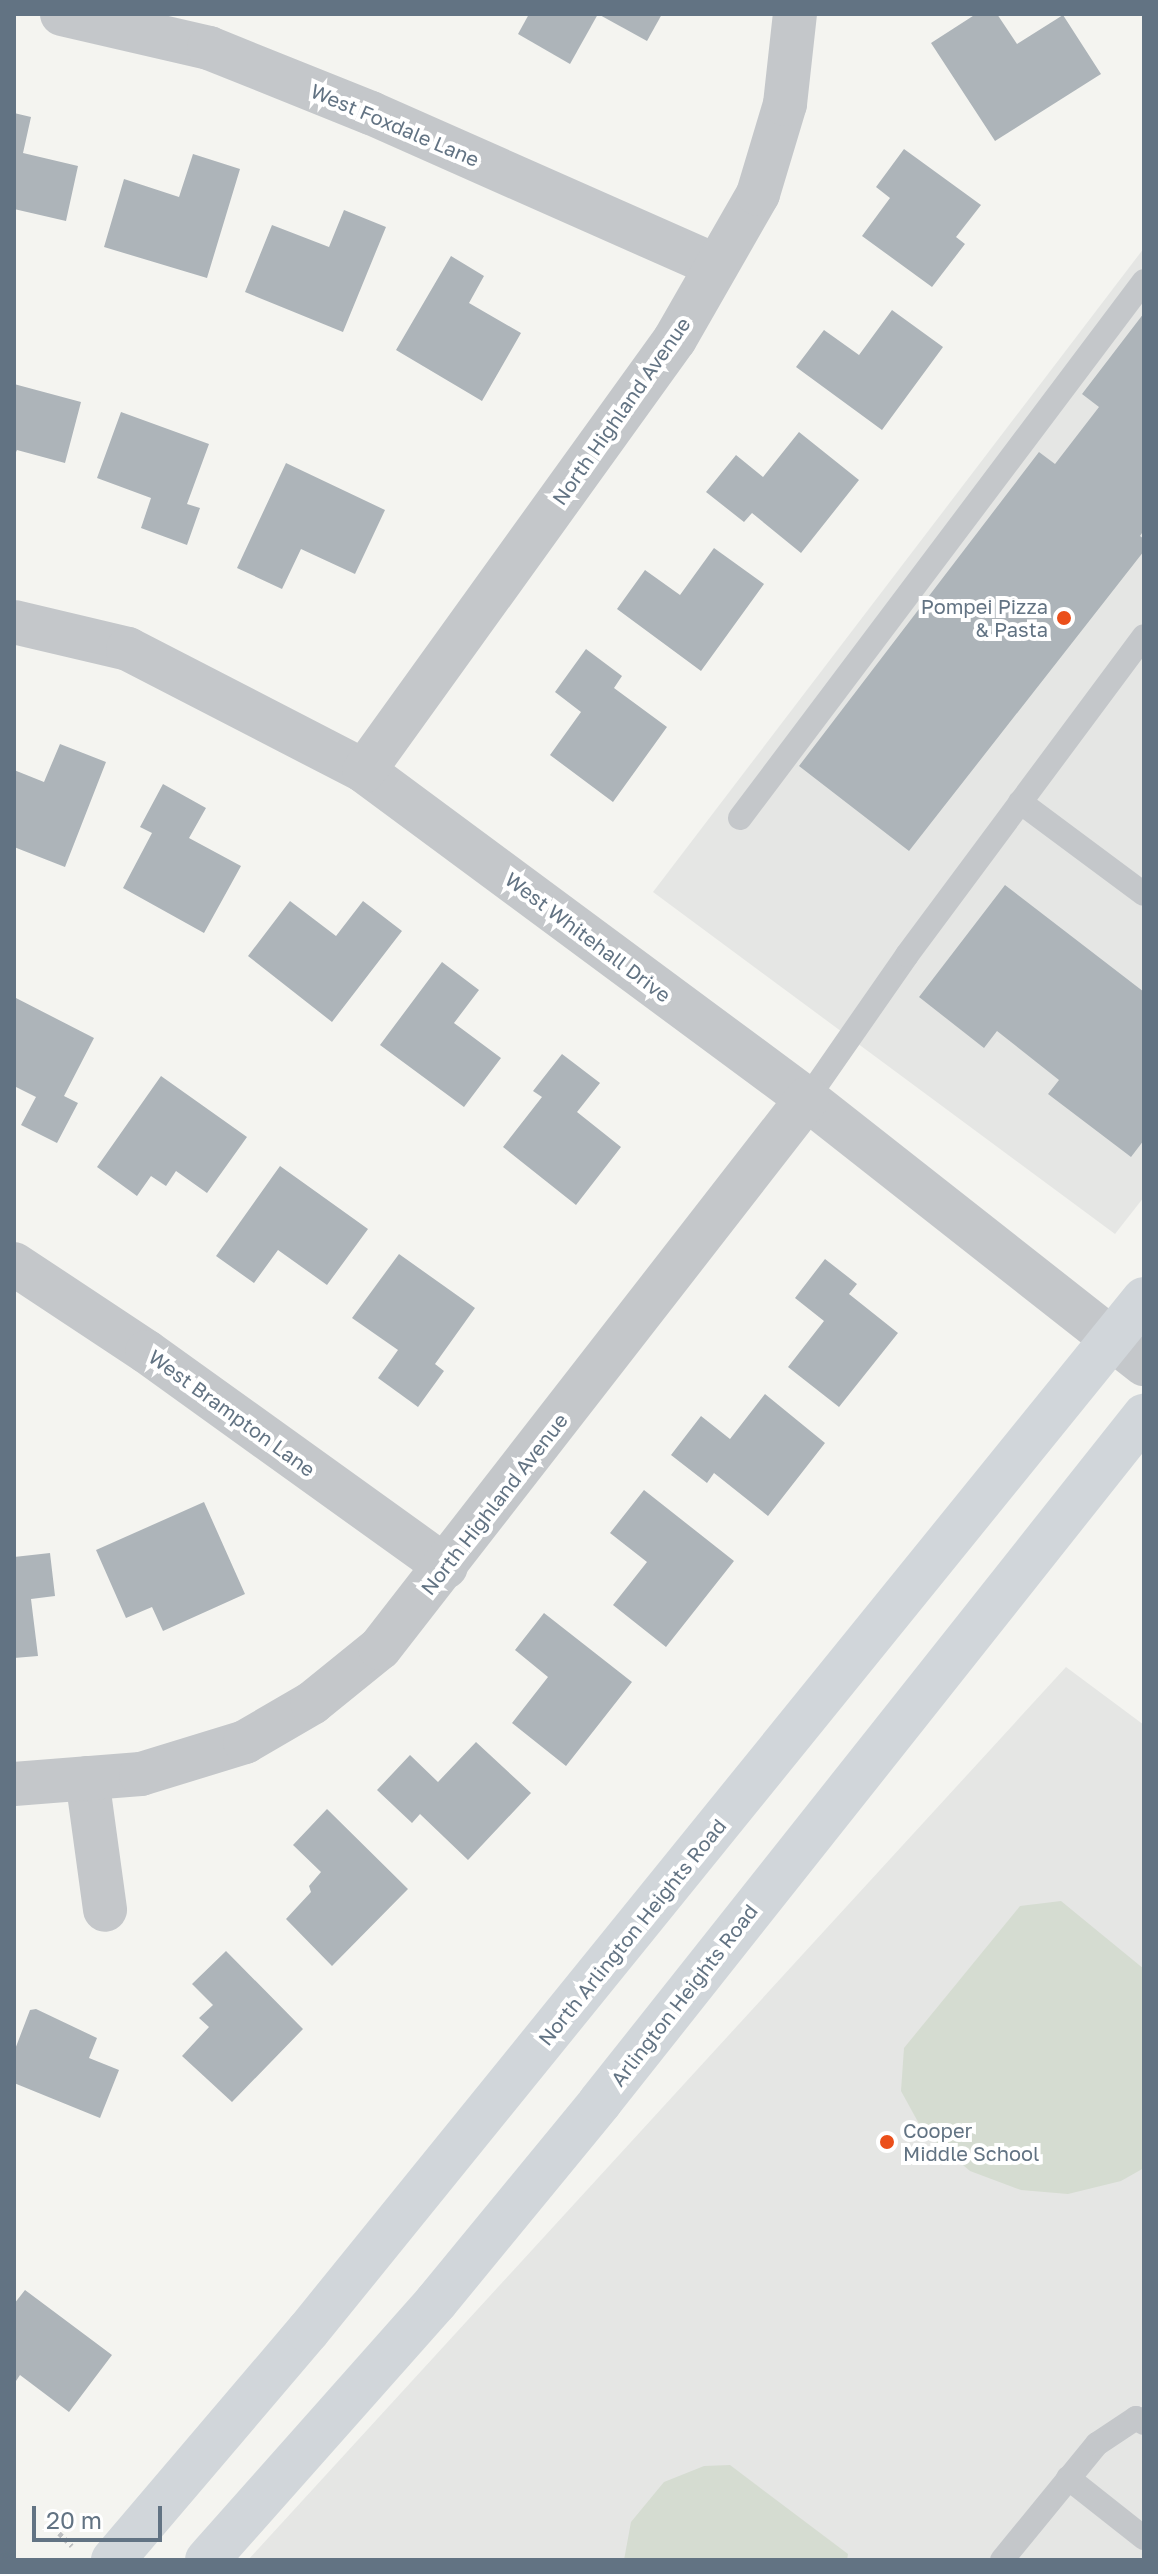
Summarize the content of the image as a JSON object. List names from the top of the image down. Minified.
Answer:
{"streets":{"main road":["North Arlington Heights Road","Arlington Heights Road"],"street":["West Foxdale Lane","North Highland Avenue","West Whitehall Drive","West Brampton Lane"]},"crossings":[["West Foxdale Lane","North Highland Avenue"],["North Highland Avenue","West Whitehall Drive"],["North Highland Avenue","West Brampton Lane"],["West Whitehall Drive","North Arlington Heights Road"]],"places":["Pompei Pizza & Pasta","Cooper Middle School"],"scale_bar":"20 m"}
